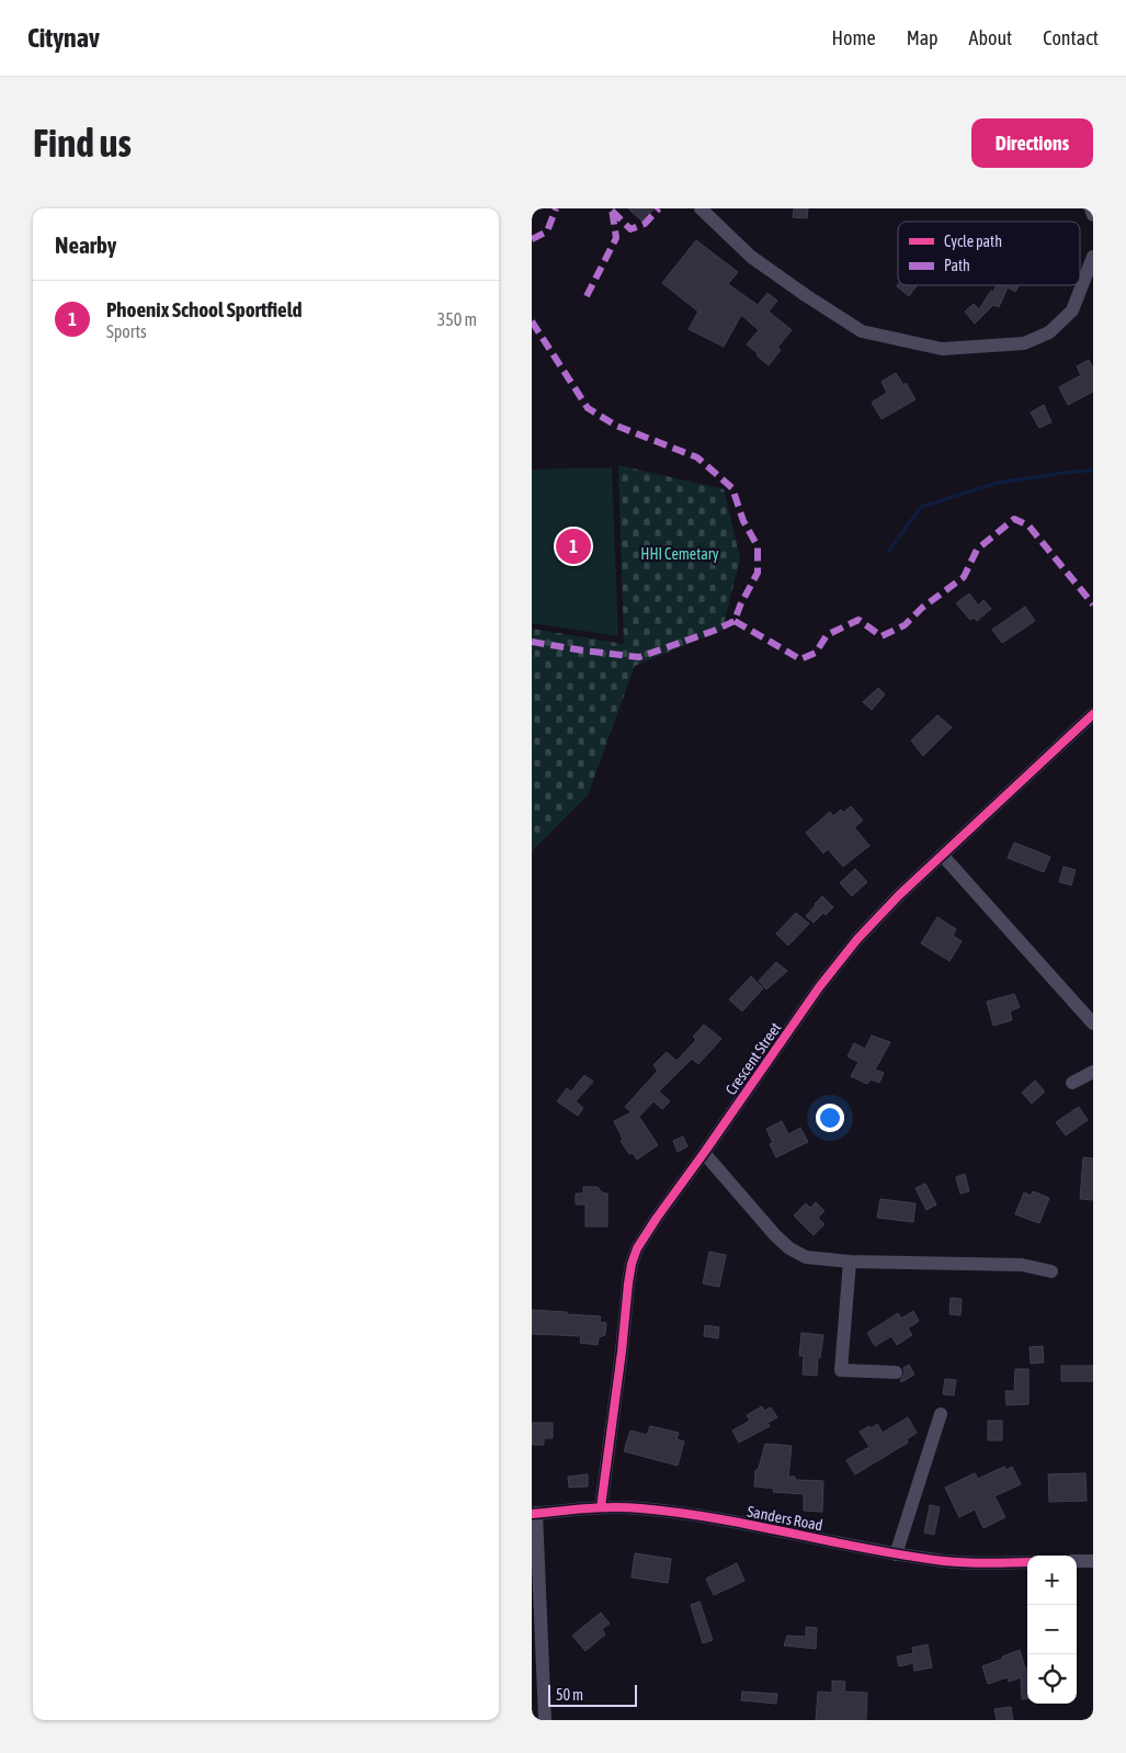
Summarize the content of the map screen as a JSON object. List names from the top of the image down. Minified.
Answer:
{"streets":{"street":["Crescent Street","Sanders Road"]},"crossings":[["Crescent Street","Sanders Road"]],"parks":["HHI Cemetary"],"legend":["Cycle path","Path"],"scale_bar":"50 m","page":{"header":"Citynav","nav":["Home","Map","About","Contact"],"buttons":"Directions","title":"Find us","heading":"Nearby","list":[{"mark":"1","name":"Phoenix School Sportfield","note":"Sports","value":"350 m"}],"pins":"1","map_buttons":["+","−"],"scale":"50 m"}}
